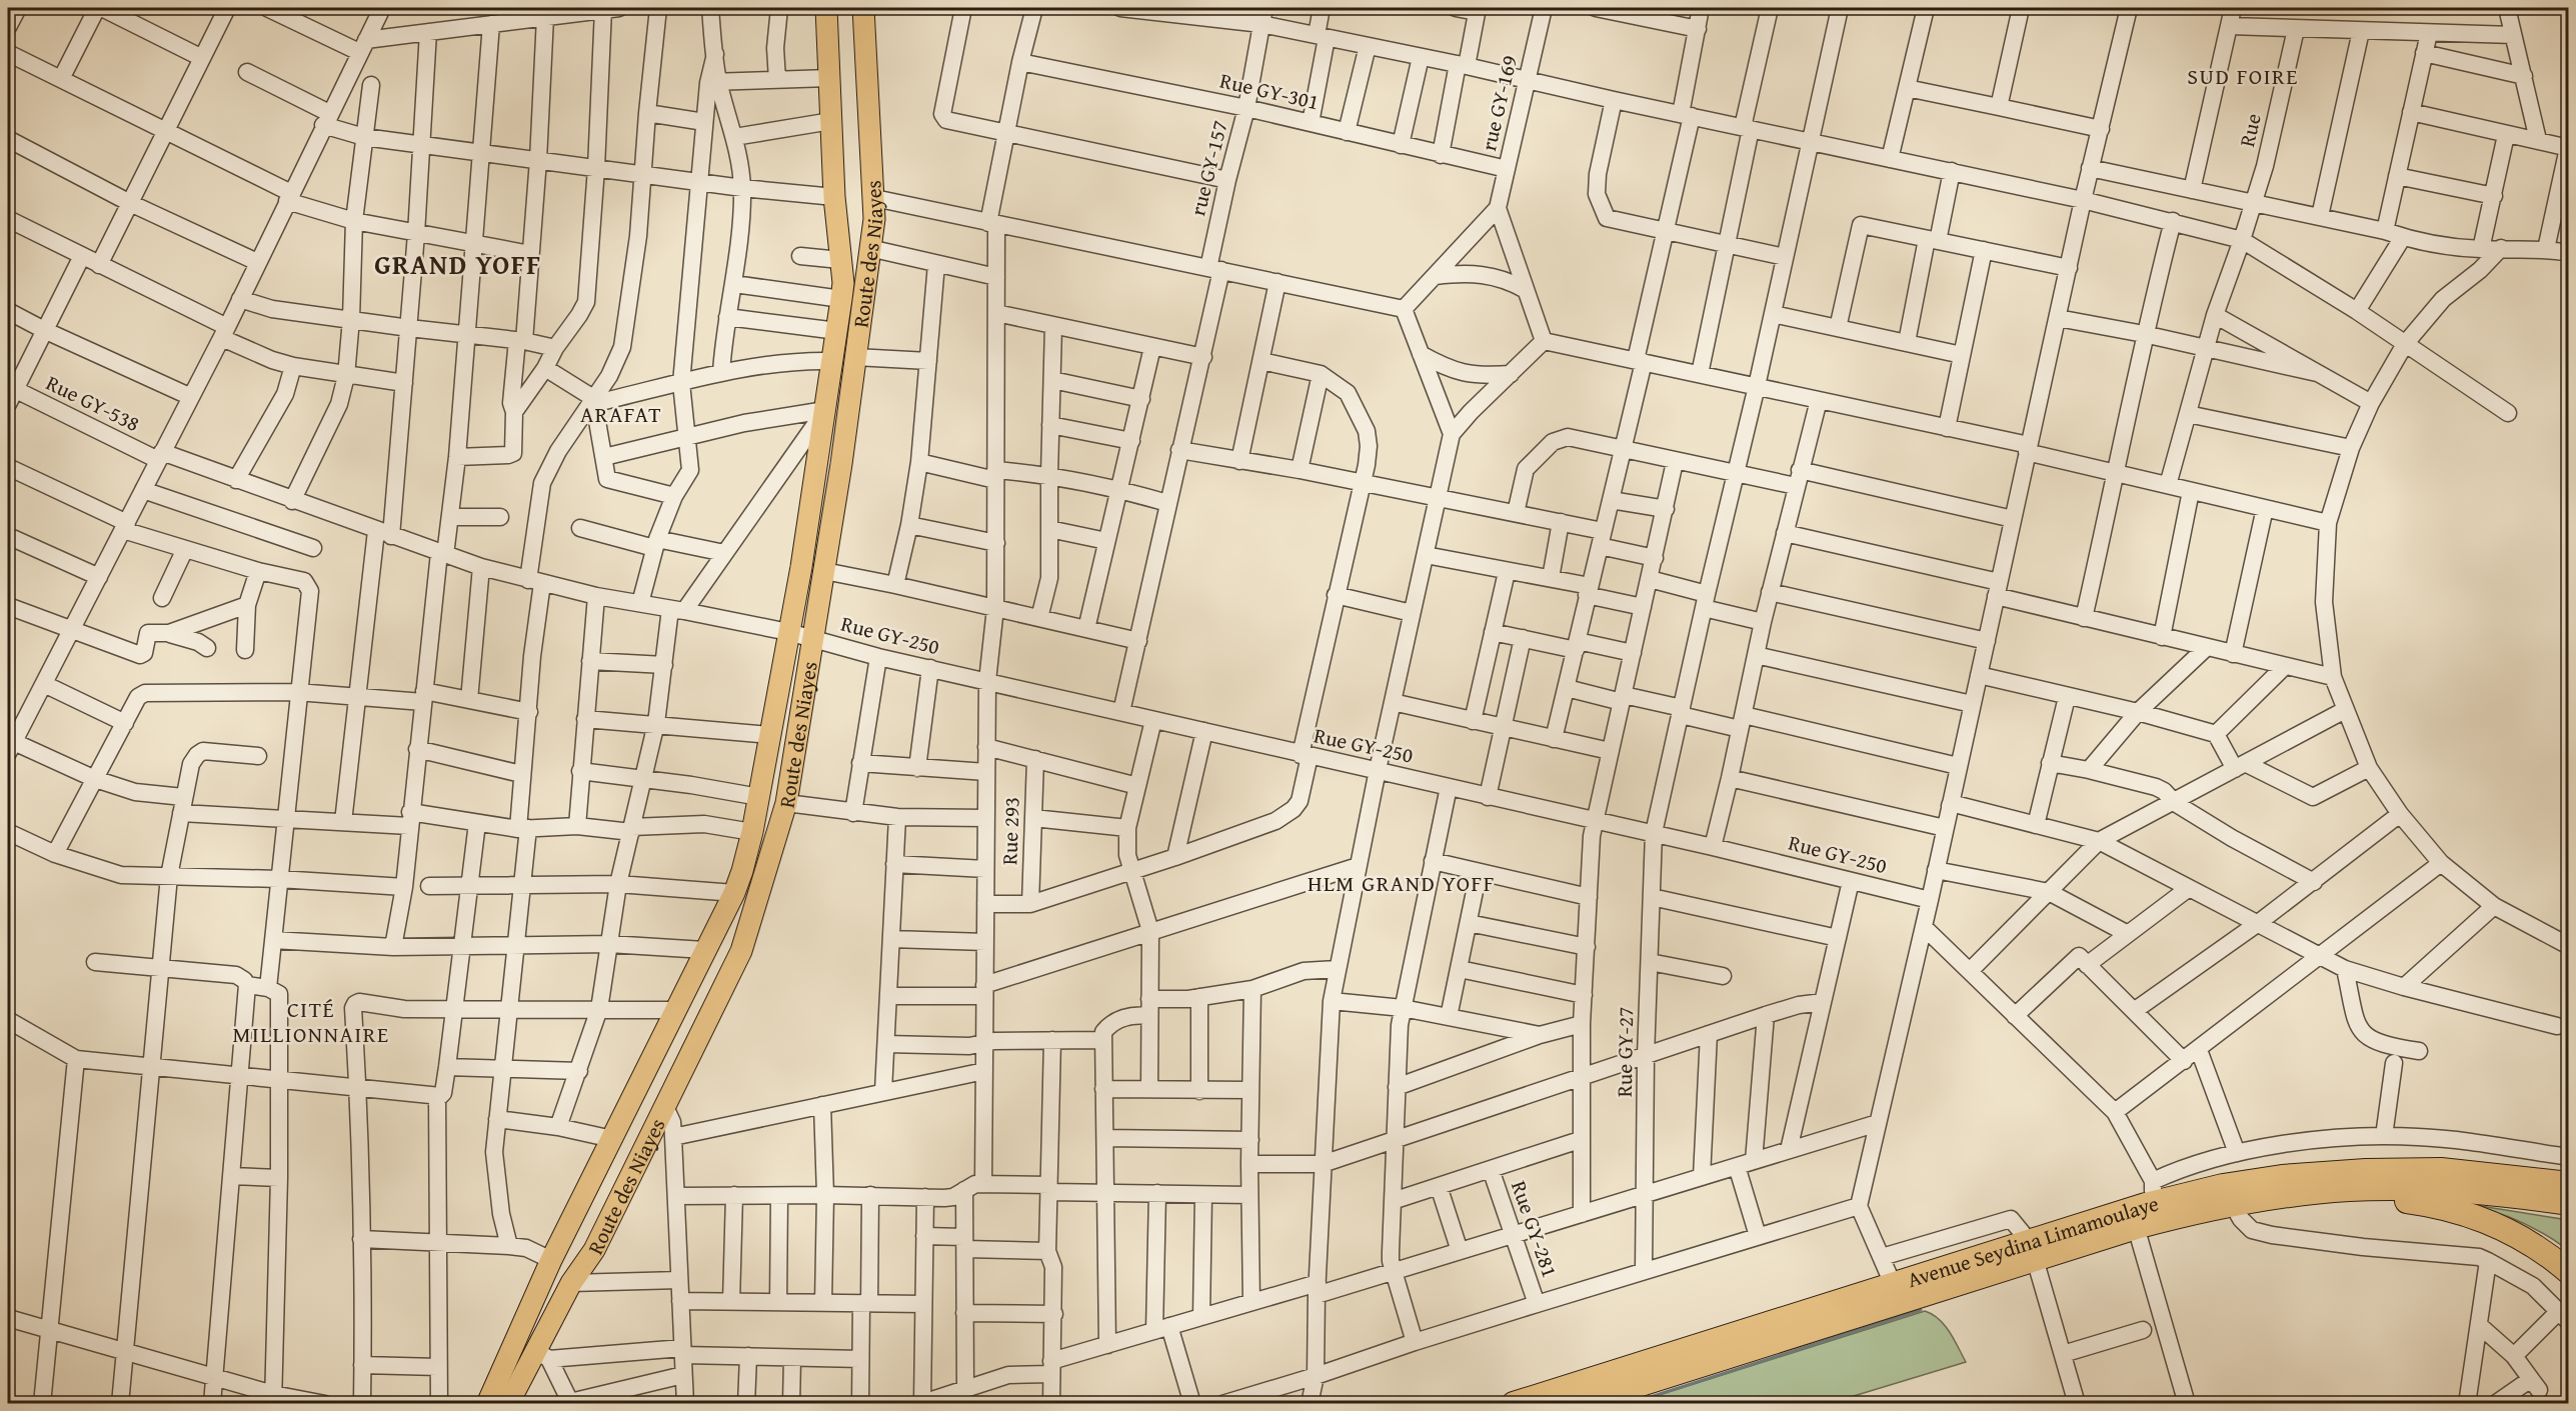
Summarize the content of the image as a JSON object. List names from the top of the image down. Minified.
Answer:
{"streets":{"highway":["Avenue Seydina Limamoulaye"],"main road":["Route des Niayes"],"street":["Rue GY-301","rue GY-169","Rue","rue GY-157","Rue GY-538","Rue GY-250","Rue 293","Rue GY-27","Rue GY-281"]},"crossings":[["Rue GY-301","rue GY-169"],["Rue GY-301","rue GY-157"],["rue GY-157","Rue GY-250"],["Route des Niayes","Rue GY-250"],["Rue GY-538","Rue GY-250"],["Rue GY-250","Rue GY-27"]],"districts":["SUD FOIRE","GRAND YOFF","ARAFAT","HLM GRAND YOFF","CITÉ MILLIONNAIRE"]}
